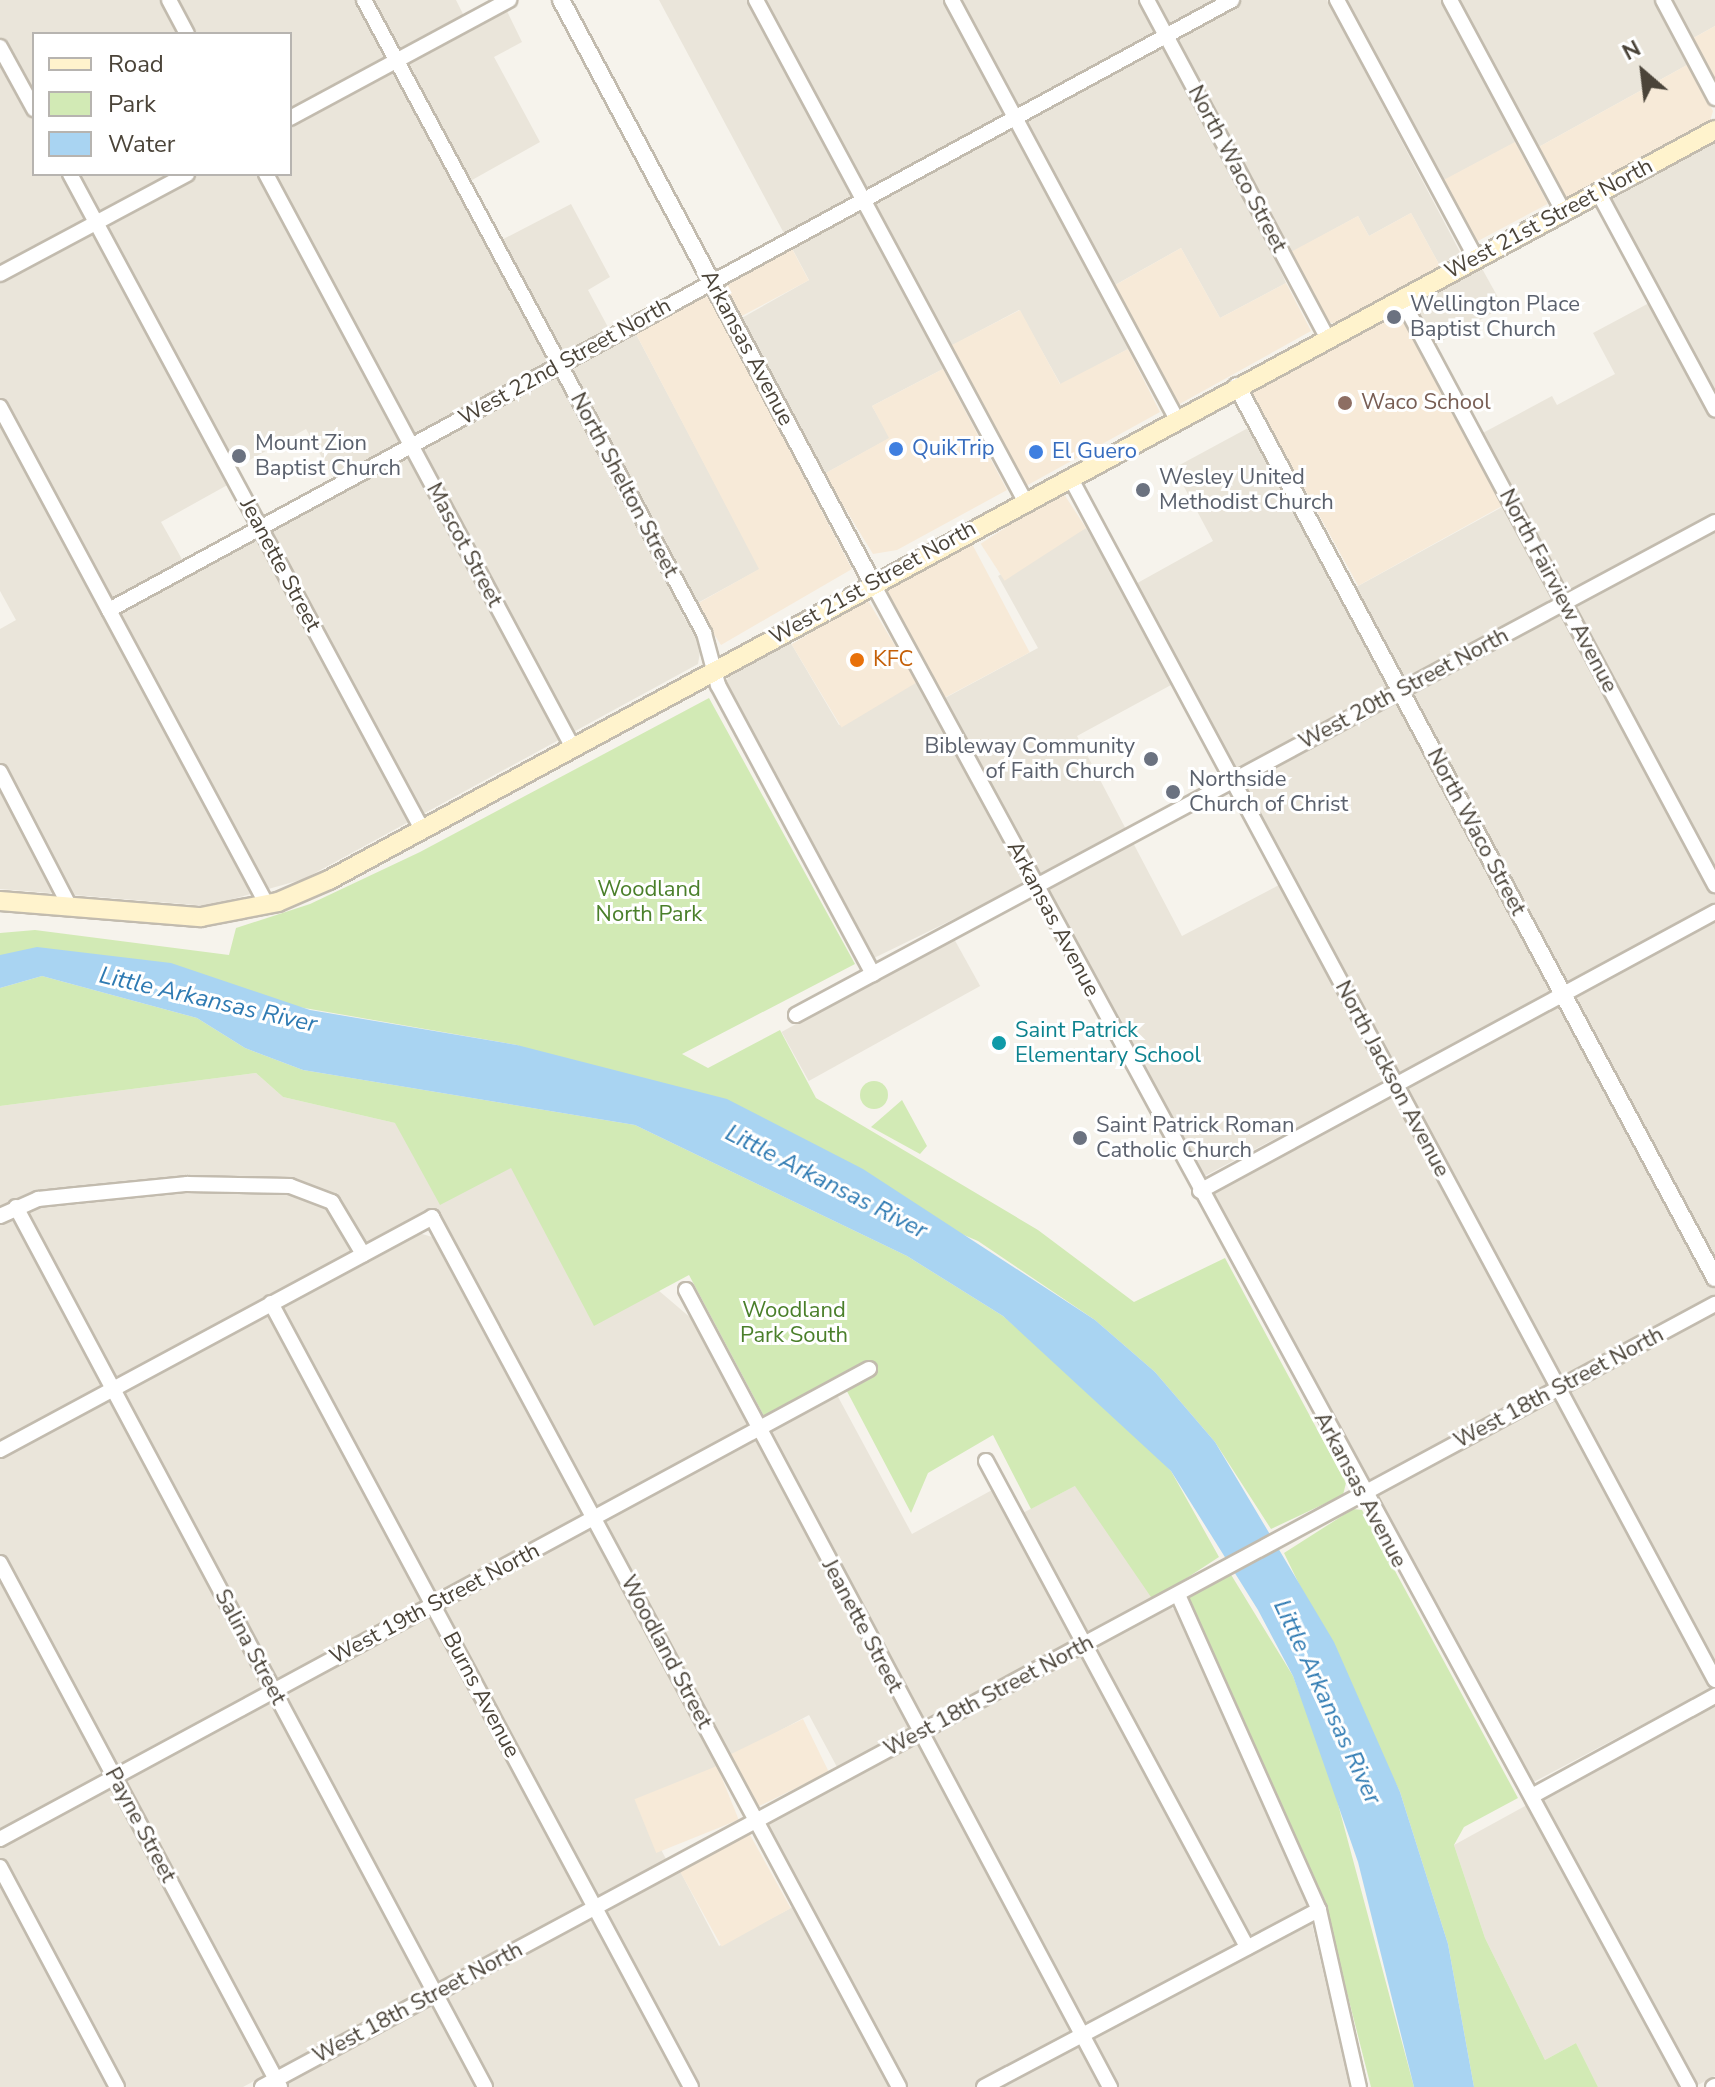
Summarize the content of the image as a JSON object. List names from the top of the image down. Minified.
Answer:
{"streets":{"main road":["West 21st Street North"],"street":["North Waco Street","Arkansas Avenue","West 22nd Street North","North Shelton Street","Mascot Street","Jeanette Street","North Fairview Avenue","West 20th Street North","North Jackson Avenue","West 18th Street North","West 19th Street North","Salina Street","Woodland Street","Burns Avenue","Payne Street"]},"crossings":[["North Waco Street","West 21st Street North"],["North Waco Street","West 22nd Street North"],["North Waco Street","West 20th Street North"],["West 21st Street North","Arkansas Avenue"],["West 21st Street North","North Shelton Street"],["West 21st Street North","Mascot Street"],["West 21st Street North","Jeanette Street"],["West 21st Street North","North Fairview Avenue"],["West 21st Street North","North Jackson Avenue"],["Arkansas Avenue","West 22nd Street North"],["Arkansas Avenue","West 20th Street North"],["Arkansas Avenue","West 18th Street North"],["West 22nd Street North","North Shelton Street"],["West 22nd Street North","Mascot Street"],["West 22nd Street North","Jeanette Street"],["North Shelton Street","West 20th Street North"],["Jeanette Street","West 18th Street North"],["Jeanette Street","West 19th Street North"],["North Fairview Avenue","West 20th Street North"],["West 20th Street North","North Jackson Avenue"],["North Jackson Avenue","West 18th Street North"],["West 18th Street North","Salina Street"],["West 18th Street North","Woodland Street"],["West 18th Street North","Burns Avenue"],["West 18th Street North","Payne Street"],["West 19th Street North","Salina Street"],["West 19th Street North","Woodland Street"],["West 19th Street North","Burns Avenue"],["West 19th Street North","Payne Street"]],"water":["Little Arkansas River"],"parks":["Woodland North Park","Woodland Park South"],"places":["Wellington Place Baptist Church","Waco School","QuikTrip","El Guero","Mount Zion Baptist Church","Wesley United Methodist Church","KFC","Bibleway Community of Faith Church","Northside Church of Christ","Saint Patrick Elementary School","Saint Patrick Roman Catholic Church"],"legend":["Road","Park","Water"],"north":"top left"}
